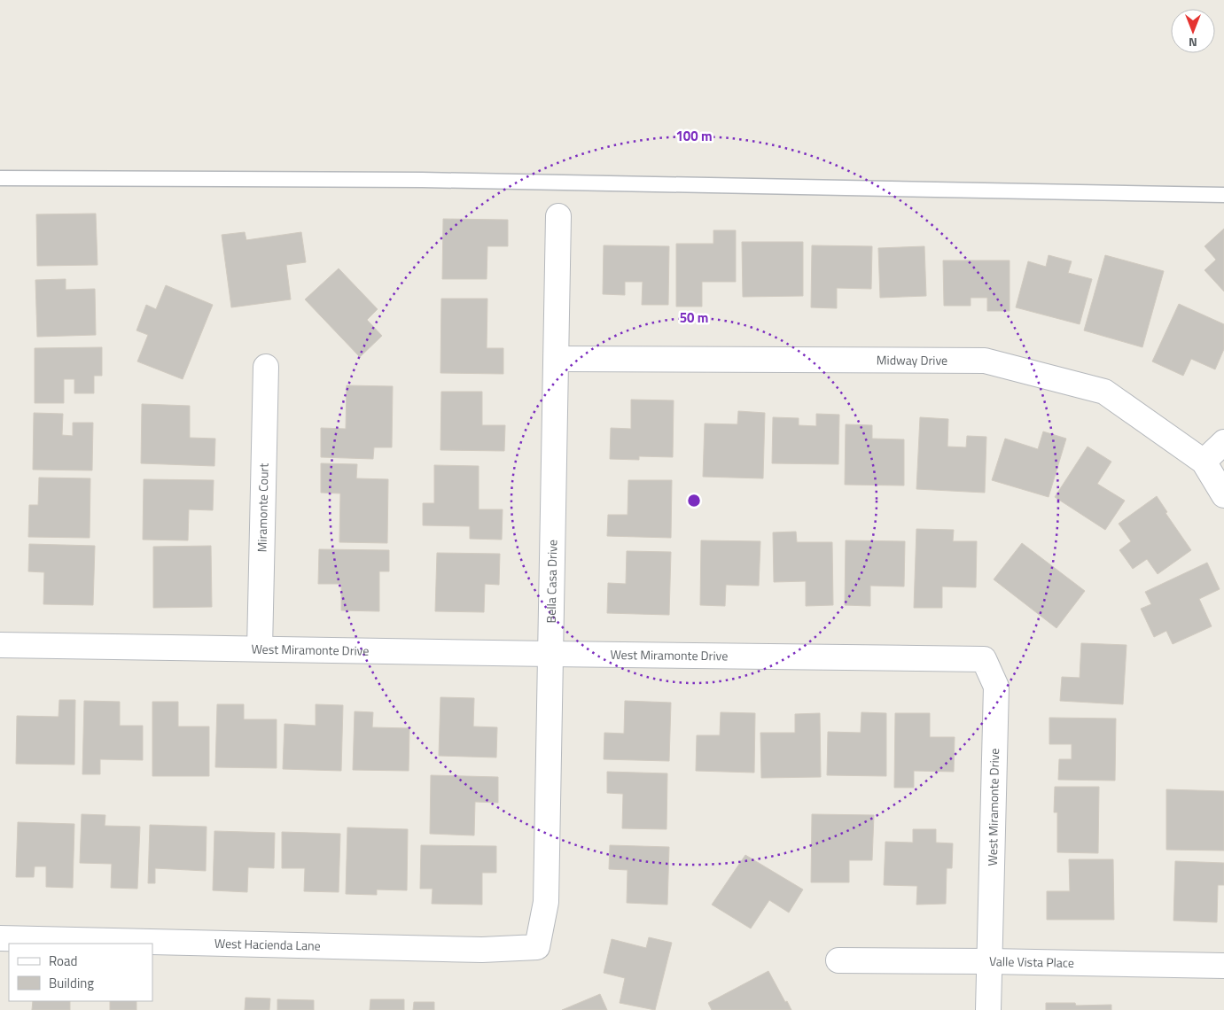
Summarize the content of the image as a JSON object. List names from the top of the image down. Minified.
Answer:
{"streets":{"street":["Midway Drive","Miramonte Court","Bella Casa Drive","West Miramonte Drive","West Hacienda Lane","Valle Vista Place"]},"crossings":[["Midway Drive","Bella Casa Drive"],["Miramonte Court","West Miramonte Drive"],["Bella Casa Drive","West Miramonte Drive"],["Bella Casa Drive","West Hacienda Lane"],["West Miramonte Drive","Valle Vista Place"]],"legend":["Road","Building"],"north":"bottom","rings":["100 m","50 m"]}
